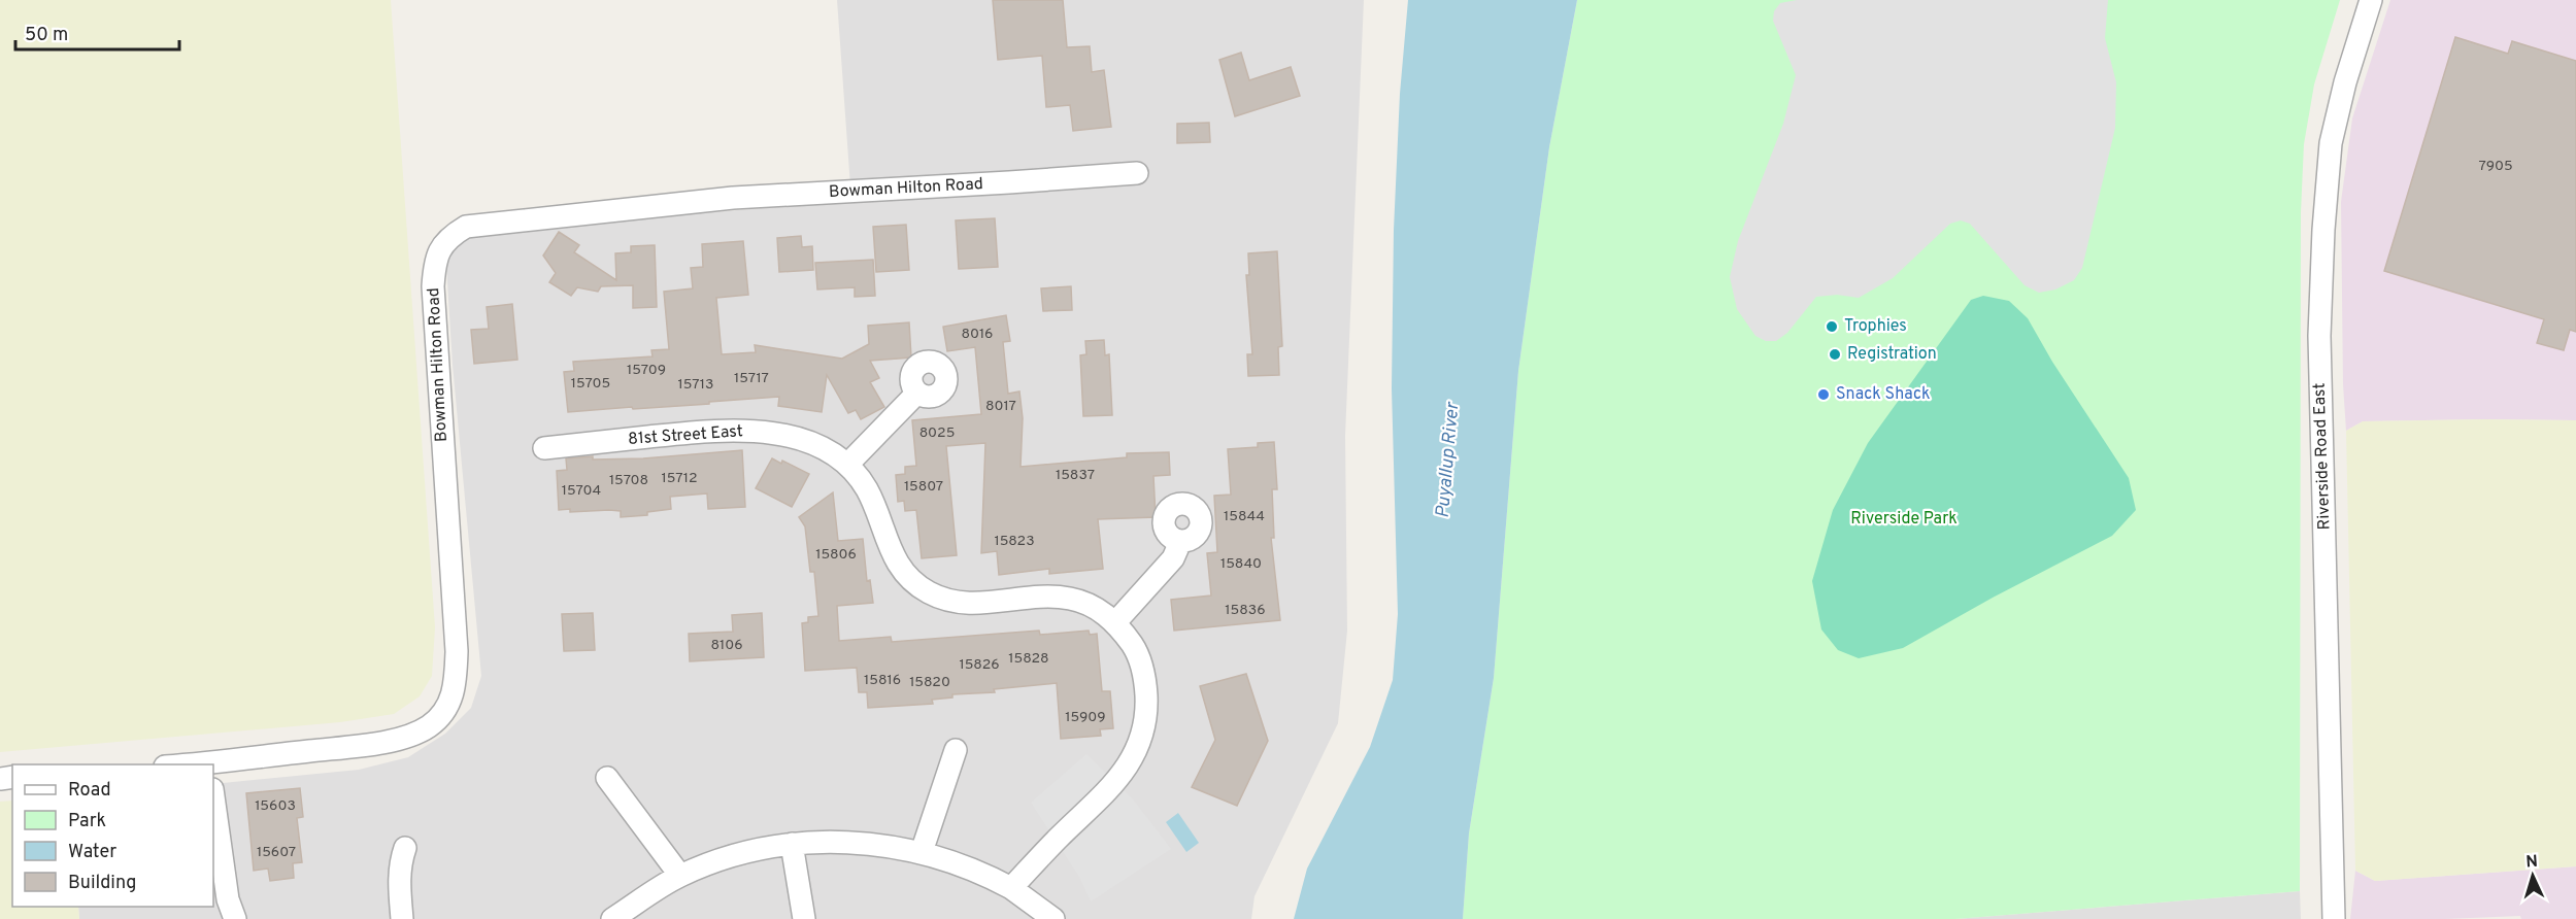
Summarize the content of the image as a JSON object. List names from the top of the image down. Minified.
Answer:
{"streets":{"street":["Bowman Hilton Road","81st Street East","Riverside Road East"]},"water":["Puyallup River"],"parks":["Riverside Park"],"places":["Trophies","Registration","Snack Shack"],"house_numbers":["7905","8016","15709","15717","15705","15713","8017","8025","15837","15712","15708","15807","15704","15844","15823","15806","15840","15836","8106","15828","15826","15816","15820","15909","15603","15607"],"legend":["Road","Park","Water","Building"],"scale_bar":"50 m","north":"top"}
